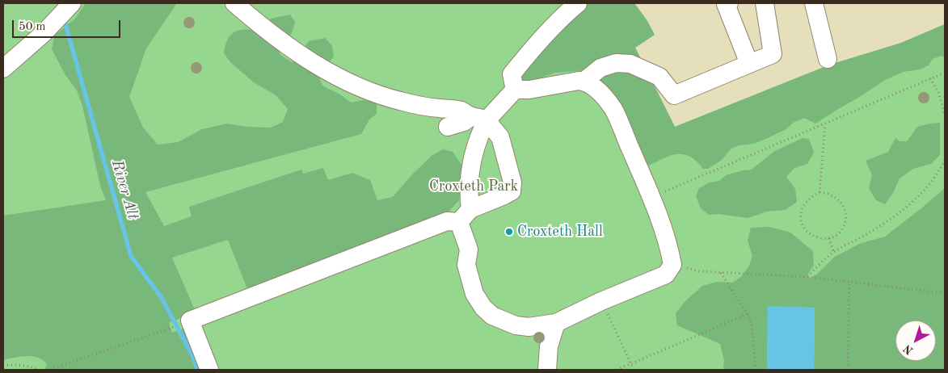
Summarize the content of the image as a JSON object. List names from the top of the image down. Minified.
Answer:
{"water":["River Alt"],"parks":["Croxteth Park"],"places":["Croxteth Hall"],"scale_bar":"50 m","north":"bottom left"}
